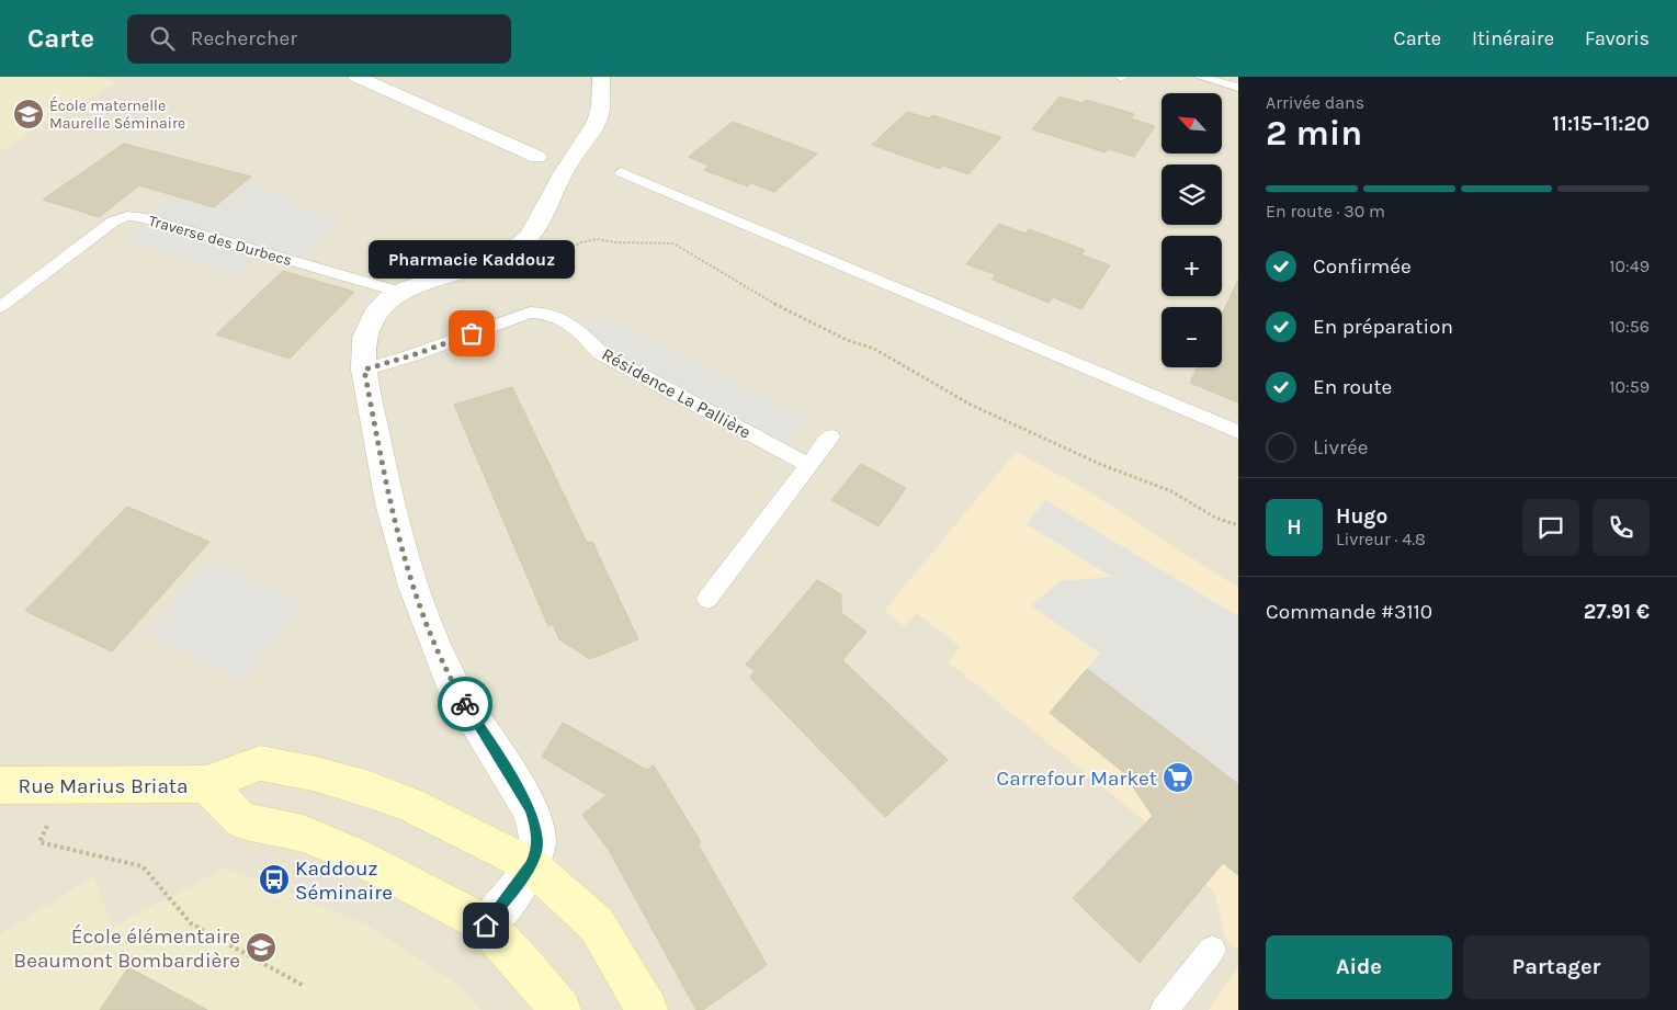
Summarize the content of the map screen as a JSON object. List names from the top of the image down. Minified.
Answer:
{"streets":{"street":["Rue Marius Briata"],"lane":["Traverse des Durbecs","Résidence La Pallière"]},"places":{"school or university":["École maternelle Maurelle Séminaire","École élémentaire Beaumont Bombardière"],"other":["Pharmacie Kaddouz"],"supermarket":["Carrefour Market"],"bus stop":["Kaddouz Séminaire"]},"north":"top left","page":{"header":"Carte","search":"Rechercher","nav":["Carte","Itinéraire","Favoris"],"heading":["2 min","Arrivée dans","11:15–11:20"],"panel":["Hugo","Livreur · 4.8","Commande #3110","27.91 €"],"map_buttons":["+","−"],"bar":"En route · 30 m","list":[["Confirmée","10:49"],["En préparation","10:56"],["En route","10:59"],"Livrée"],"bubble":"Pharmacie Kaddouz","round":"H","buttons":["Aide","Partager"]}}
